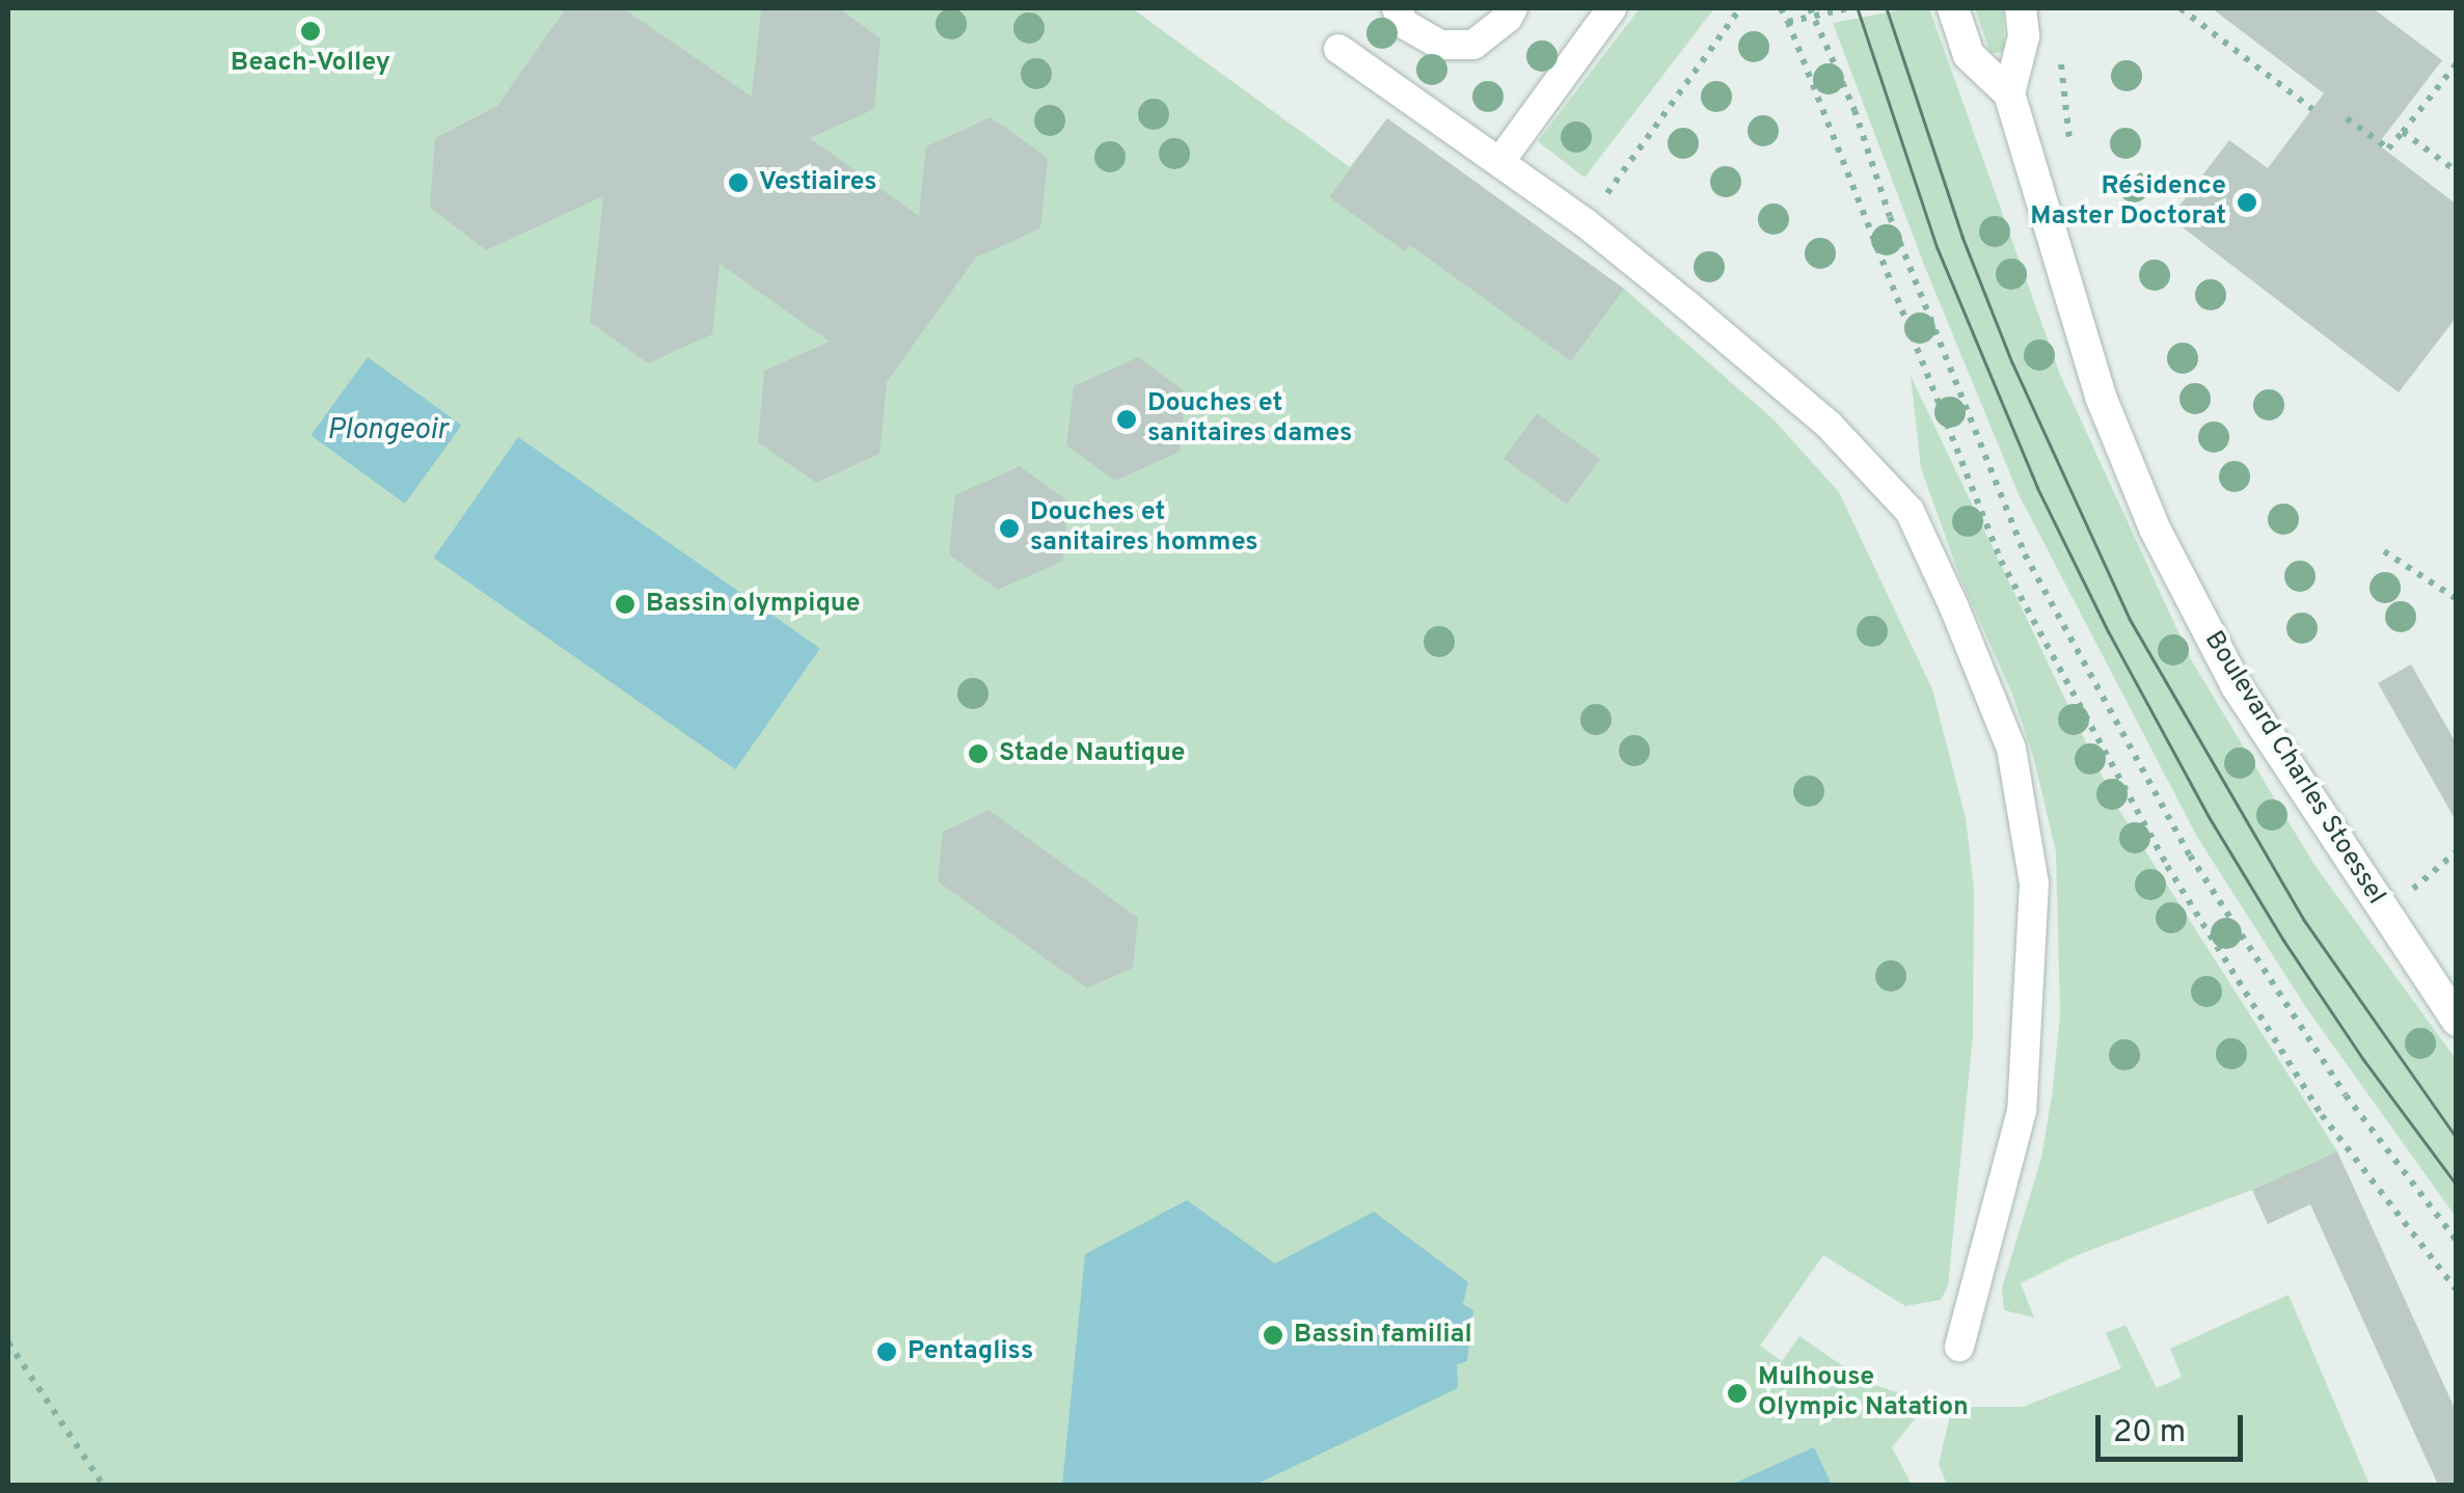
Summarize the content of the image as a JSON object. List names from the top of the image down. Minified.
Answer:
{"streets":{"main road":["Boulevard Charles Stoessel"]},"water":["Plongeoir"],"places":["Beach-Volley","Vestiaires","Résidence Master Doctorat","Douches et sanitaires dames","Douches et sanitaires hommes","Bassin olympique","Stade Nautique","Bassin familial","Pentagliss","Mulhouse Olympic Natation"],"scale_bar":"20 m"}
